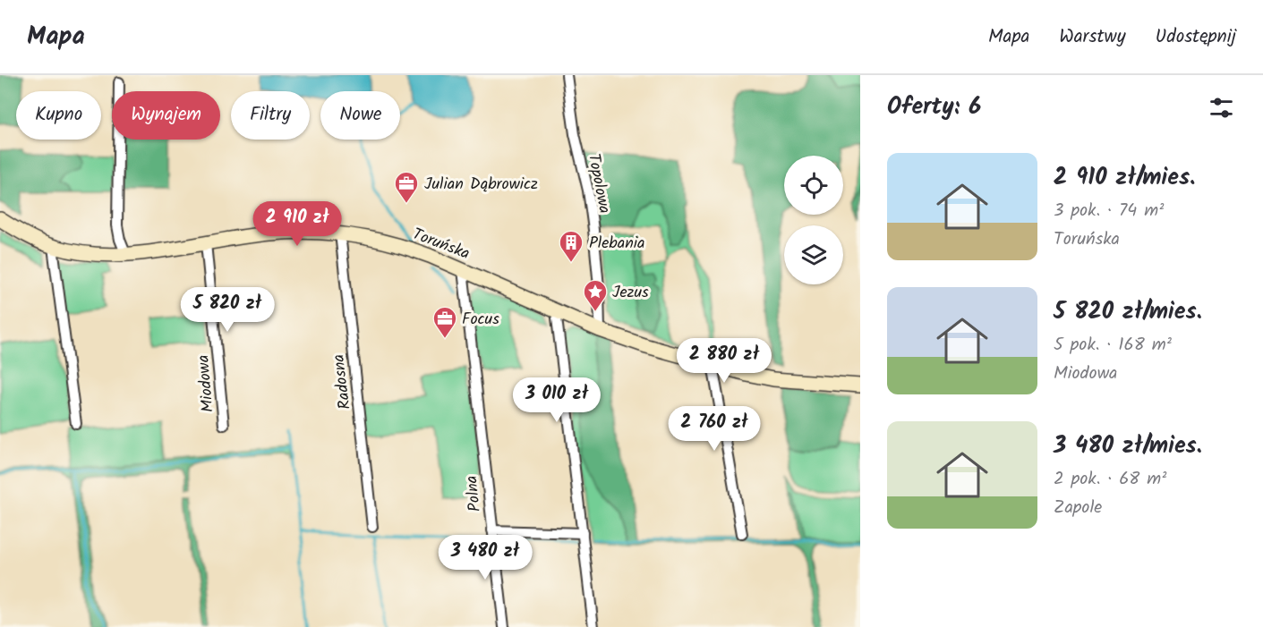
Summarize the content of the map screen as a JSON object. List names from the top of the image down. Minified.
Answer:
{"streets":{"main road":["Toruńska"],"street":["Topolowa","Radosna","Miodowa","Polna"]},"crossings":[["Topolowa","Toruńska"],["Toruńska","Radosna"],["Toruńska","Miodowa"],["Toruńska","Polna"]],"places":{"office":["Julian Dąbrowicz","Focus"],"building":["Plebania"],"place":["Jezus"]},"page":{"header":"Mapa","nav":["Mapa","Warstwy","Udostępnij"],"heading":"Oferty: 6","chip":["Kupno","Wynajem","Filtry","Nowe"],"list":[{"name":"2 910 zł/mies.","note":"3 pok. · 74 m² · Toruńska"},{"name":"5 820 zł/mies.","note":"5 pok. · 168 m² · Miodowa"},{"name":"3 480 zł/mies.","note":"2 pok. · 68 m² · Zapole"}],"price":["2 910 zł","5 820 zł","2 880 zł","3 010 zł","2 760 zł","3 480 zł"]}}
